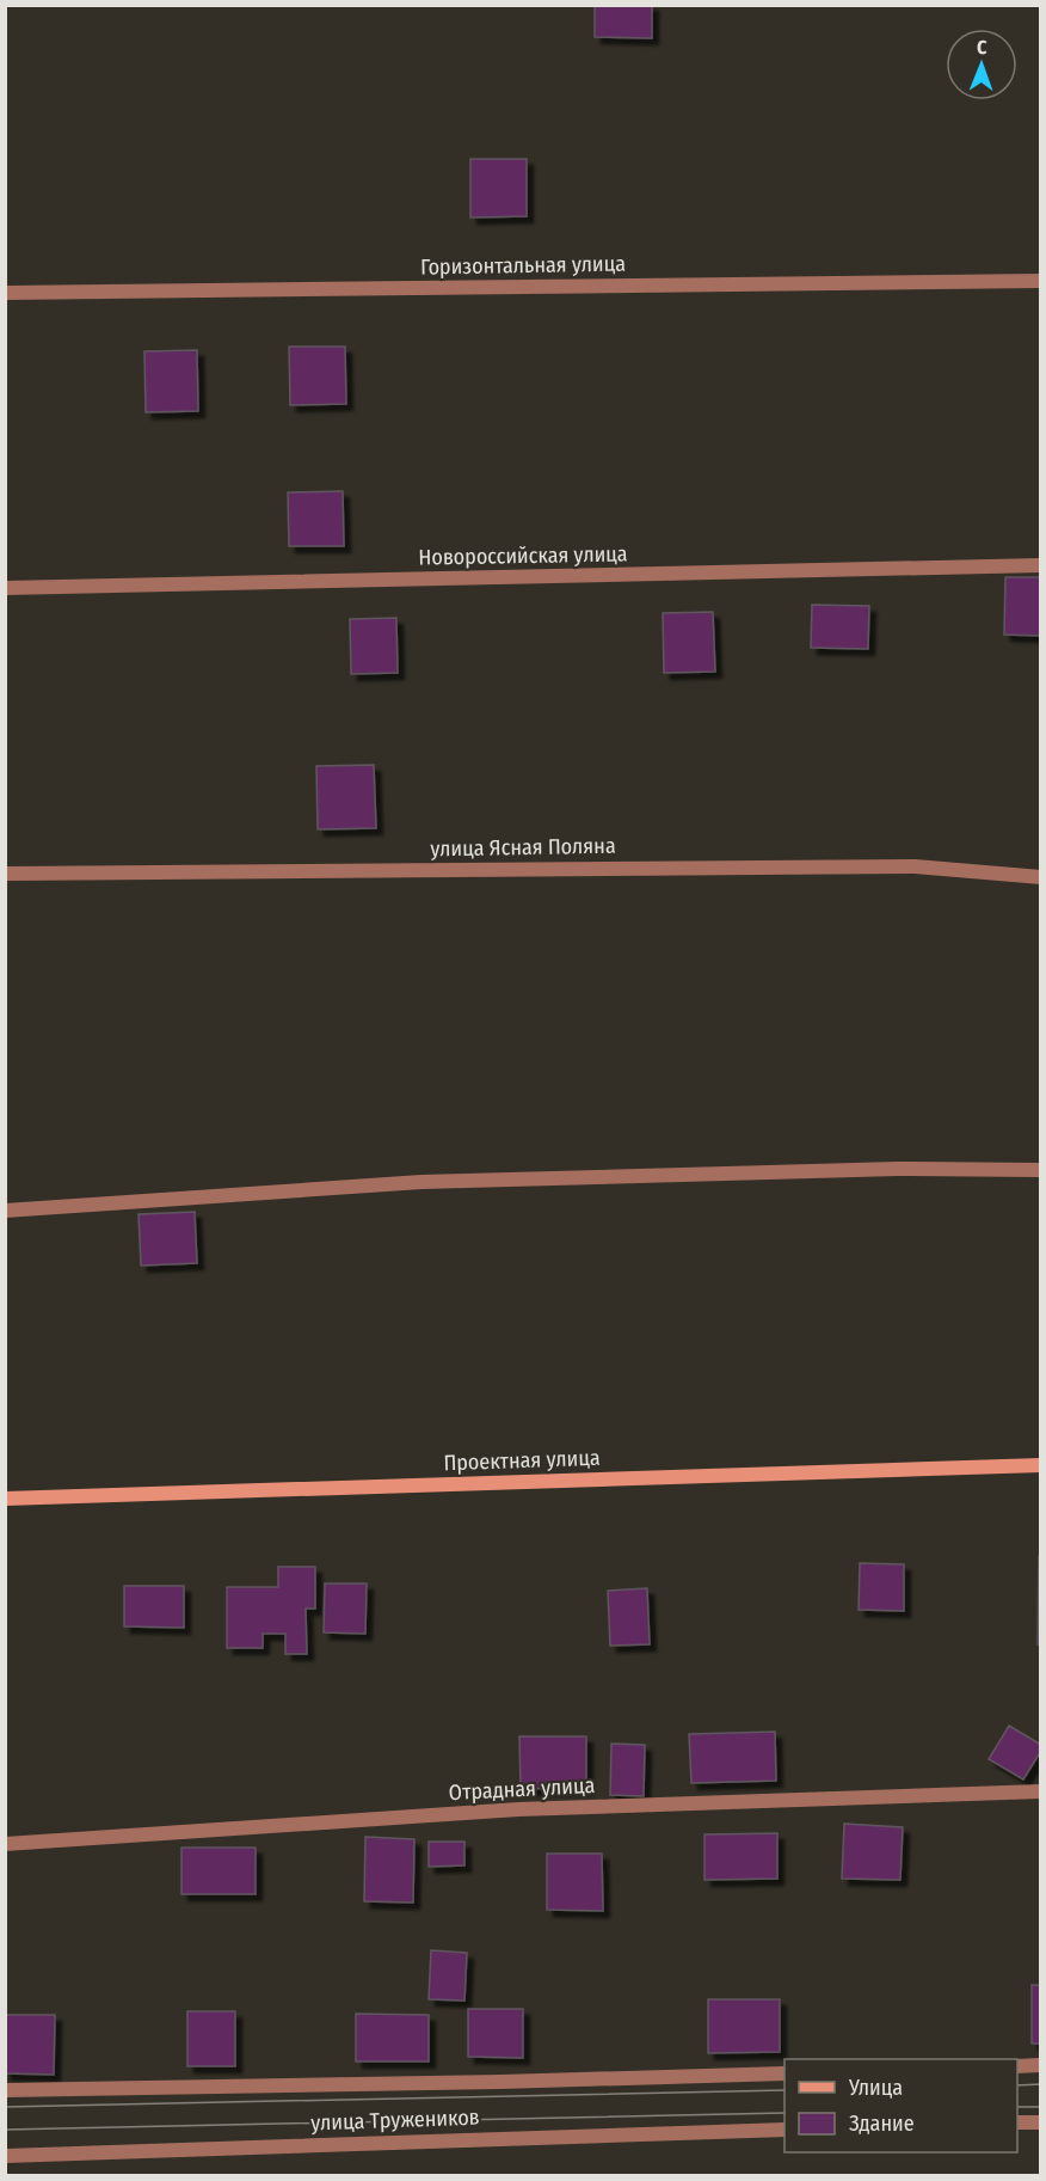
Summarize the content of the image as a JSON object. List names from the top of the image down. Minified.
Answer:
{"streets":{"main road":["Проектная улица"],"street":["Горизонтальная улица","Новороссийская улица","улица Ясная Поляна","Отрадная улица","улица Тружеников"]},"legend":["Улица","Здание"],"north":"top"}
